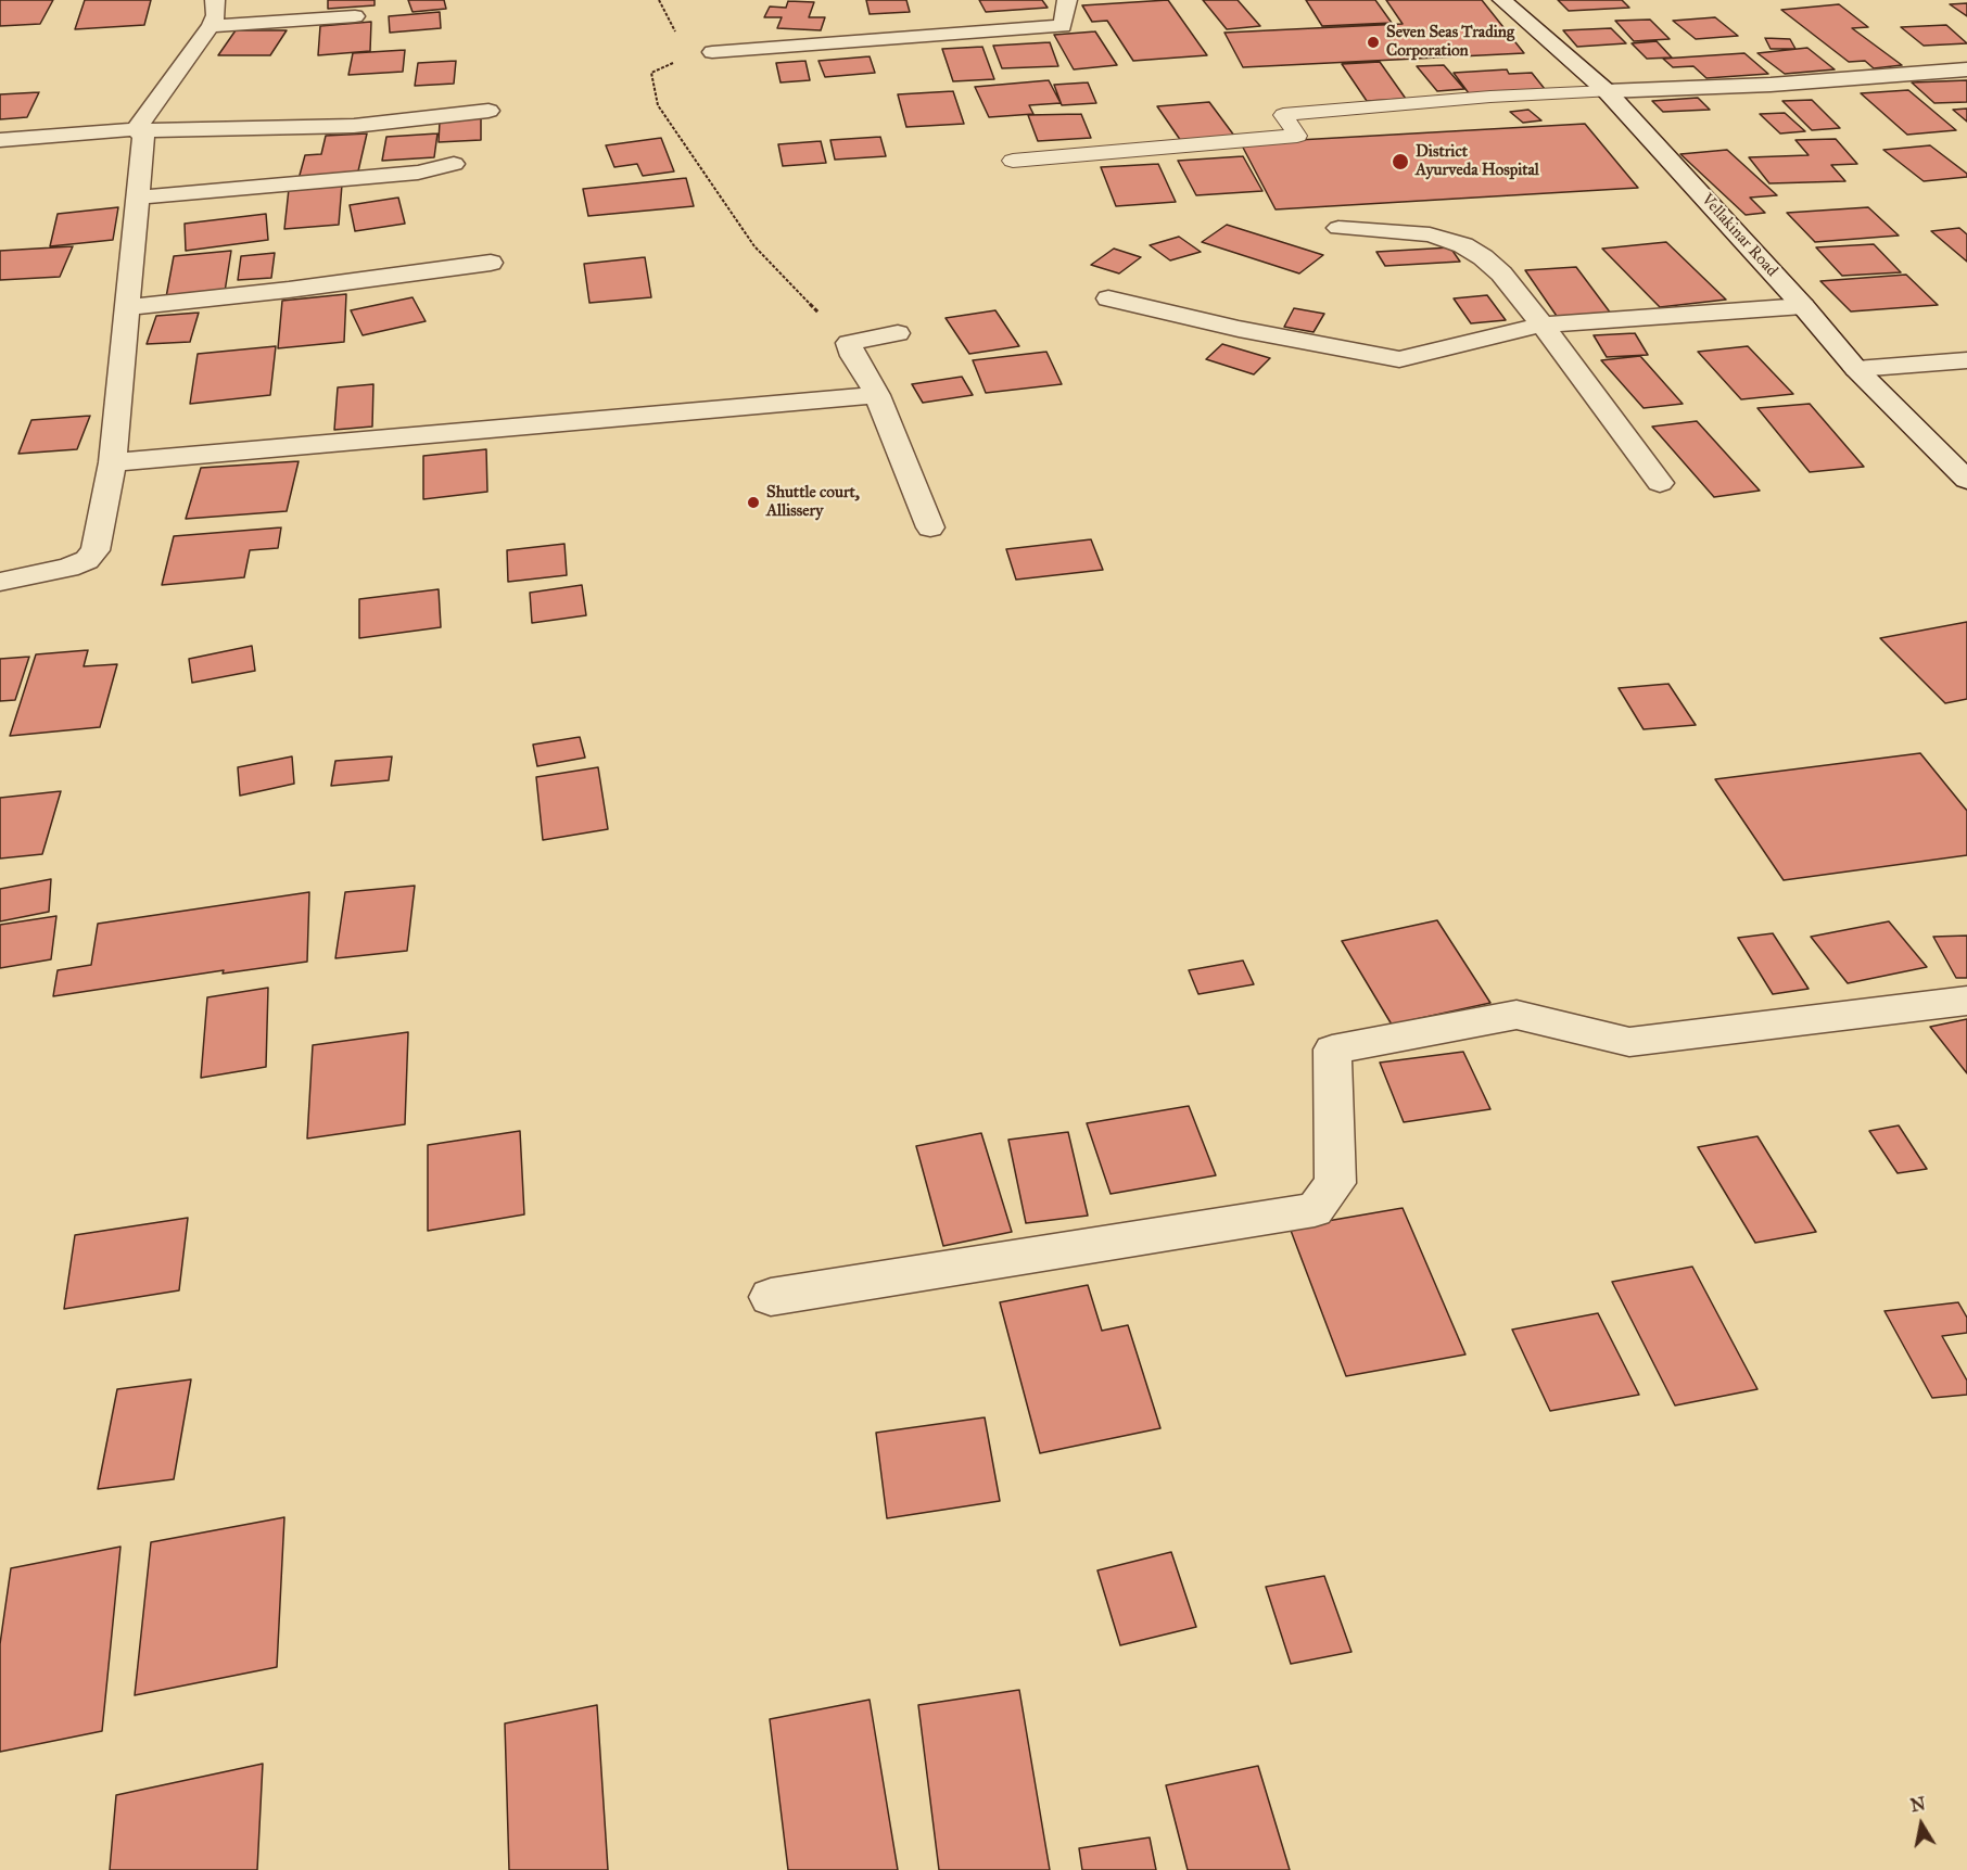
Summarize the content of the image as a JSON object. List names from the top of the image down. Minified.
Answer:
{"streets":{"street":["Vellakinar Road"]},"places":["Seven Seas Trading Corporation","District Ayurveda Hospital","Shuttle court, Allissery"],"north":"top"}
